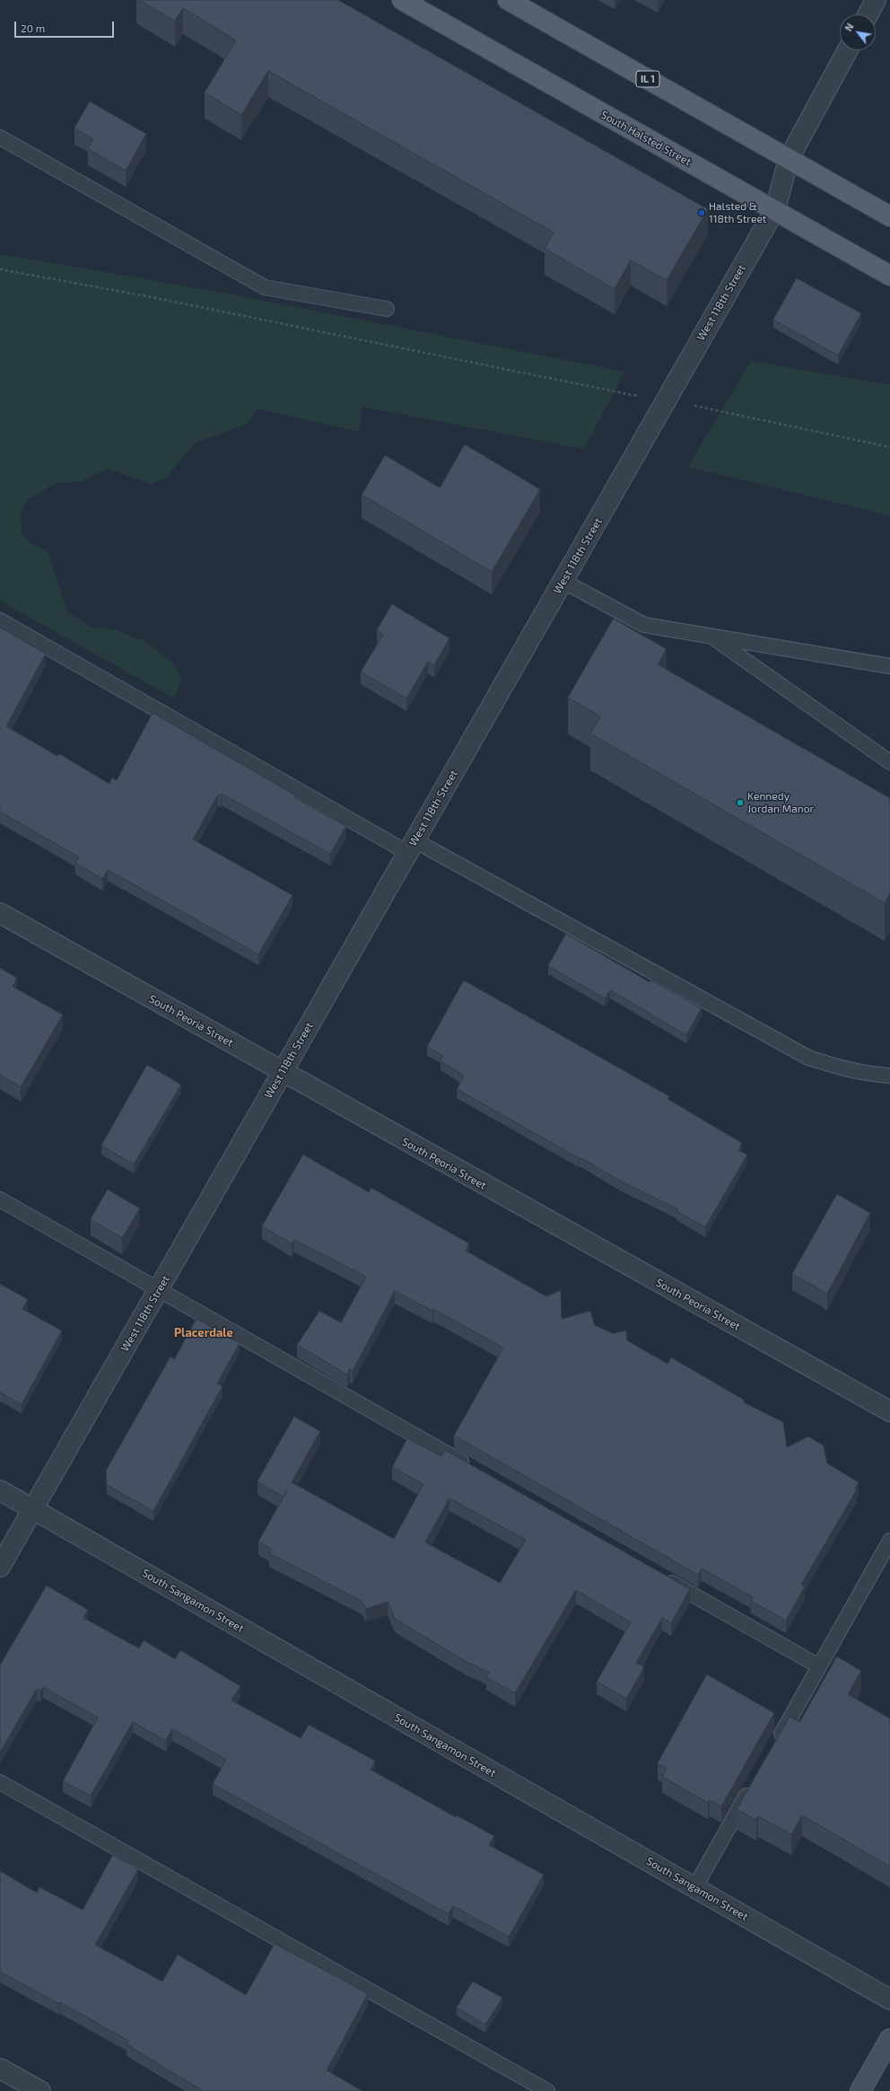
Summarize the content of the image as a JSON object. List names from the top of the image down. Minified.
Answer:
{"streets":{"main road":["IL 1","South Halsted Street"],"street":["West 118th Street","South Peoria Street","South Sangamon Street"]},"crossings":[["IL 1","West 118th Street"],["South Halsted Street","West 118th Street"],["West 118th Street","South Peoria Street"],["West 118th Street","South Sangamon Street"]],"districts":["Placerdale"],"places":["Halsted & 118th Street","Kennedy Jordan Manor"],"scale_bar":"20 m","north":"top left"}
